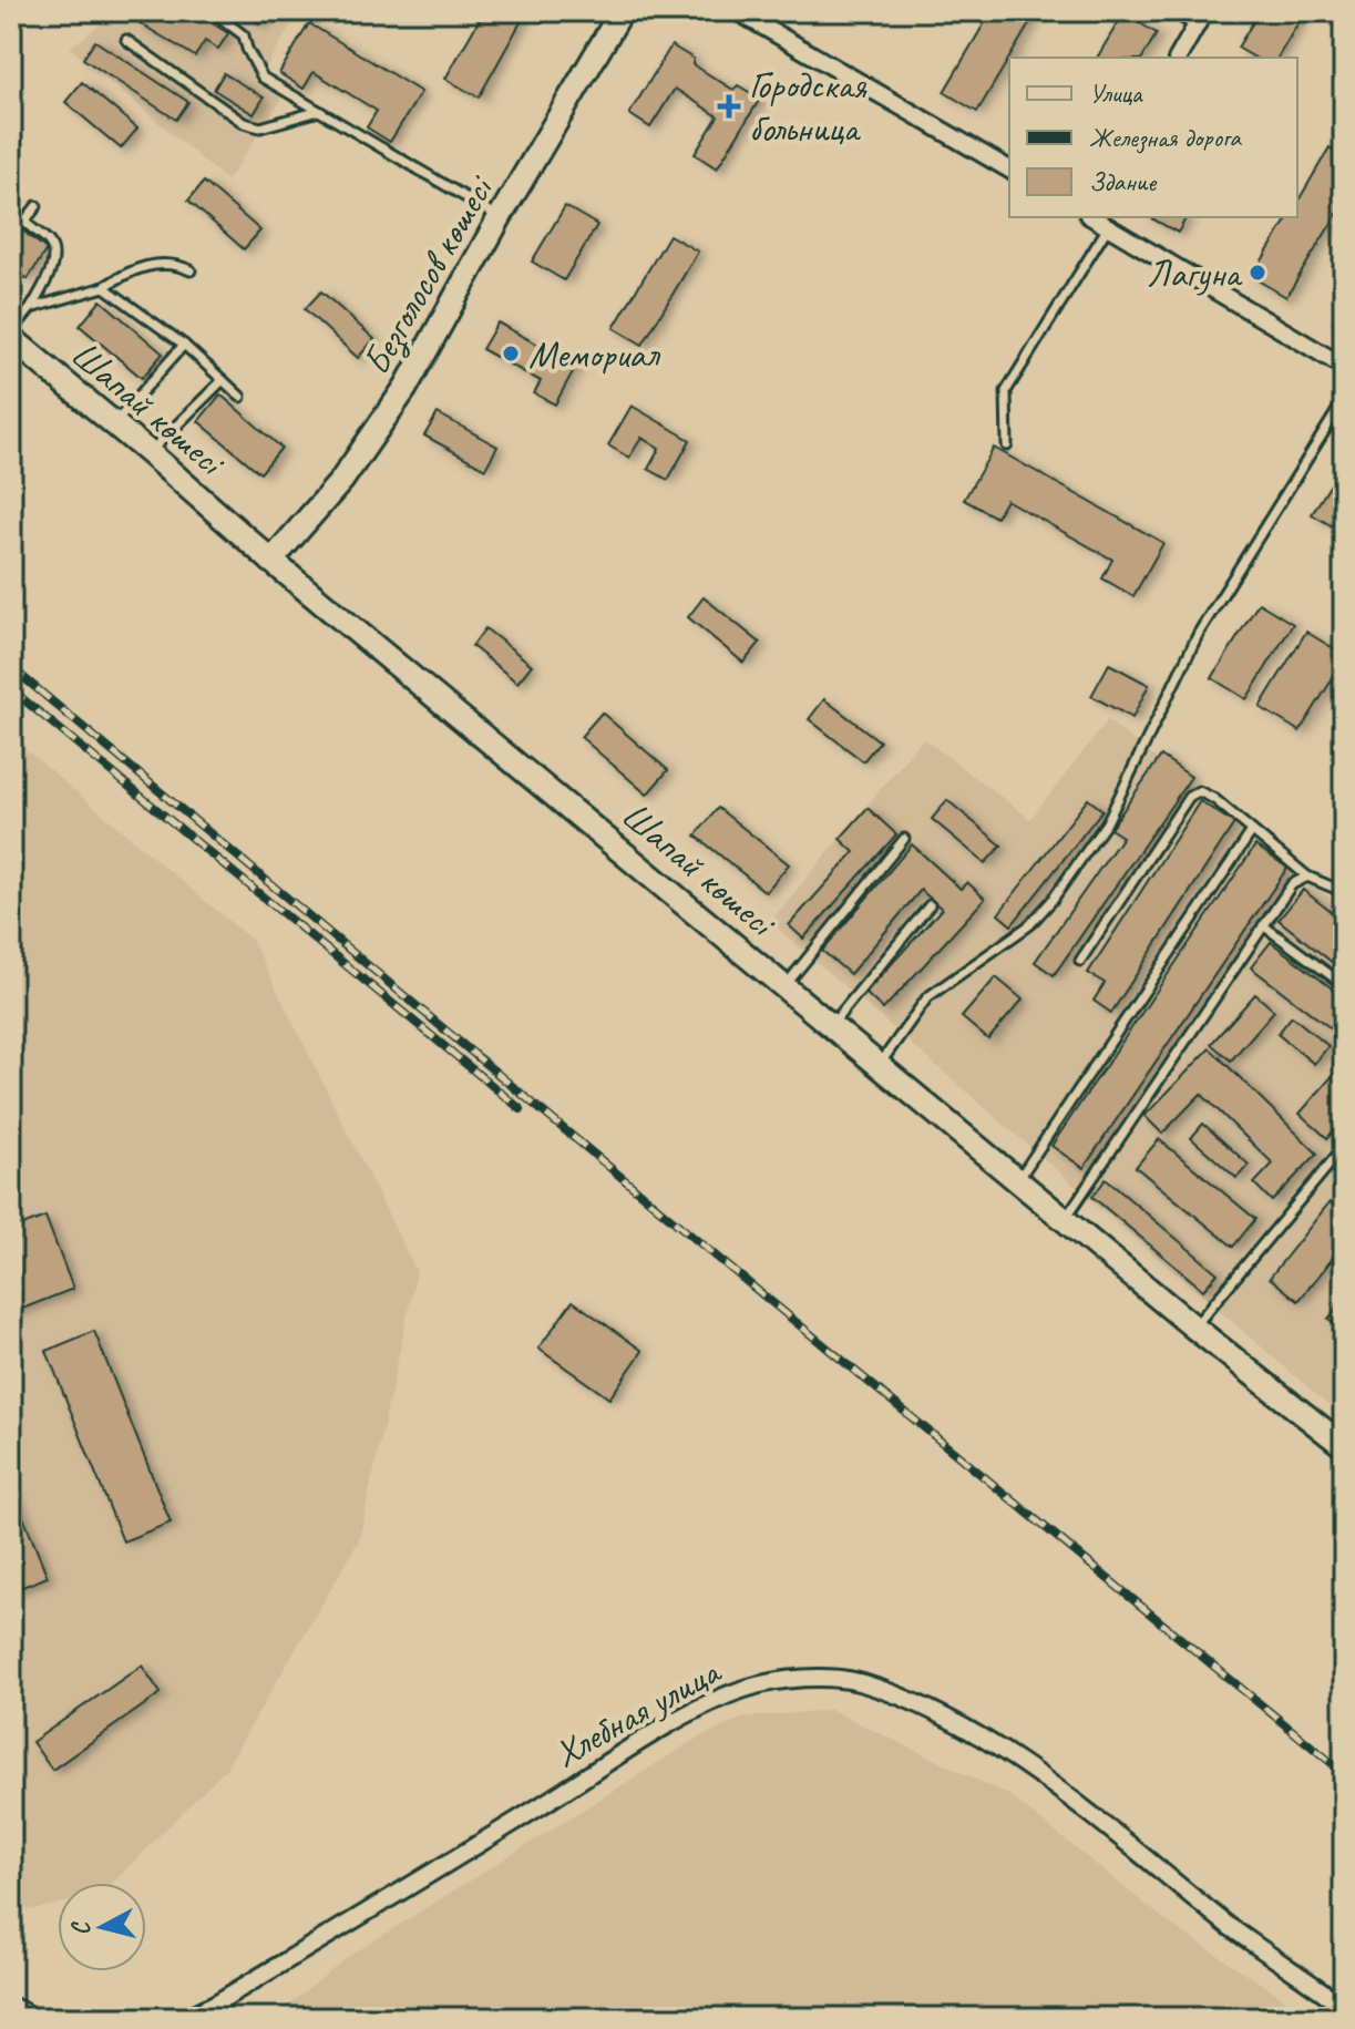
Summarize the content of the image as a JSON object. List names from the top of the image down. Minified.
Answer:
{"streets":{"street":["Безголосов көшесі","Шапай көшесі","Хлебная улица"]},"crossings":[["Безголосов көшесі","Шапай көшесі"]],"places":{"health":["Городская больница"],"other":["Лагуна","Мемориал"]},"legend":["Улица","Железная дорога","Здание"],"north":"left"}
